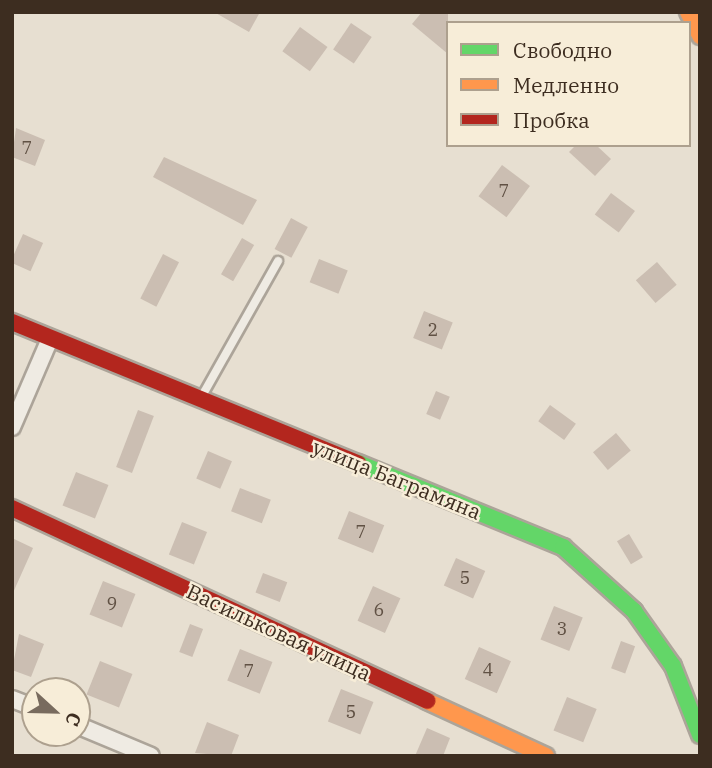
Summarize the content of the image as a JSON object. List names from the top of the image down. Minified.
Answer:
{"streets":{"street":["улица Баграмяна","Васильковая улица"]},"house_numbers":["7","7","2","7","5","9","6","3","4","7","5"],"legend":["Свободно","Медленно","Пробка"],"north":"right"}
